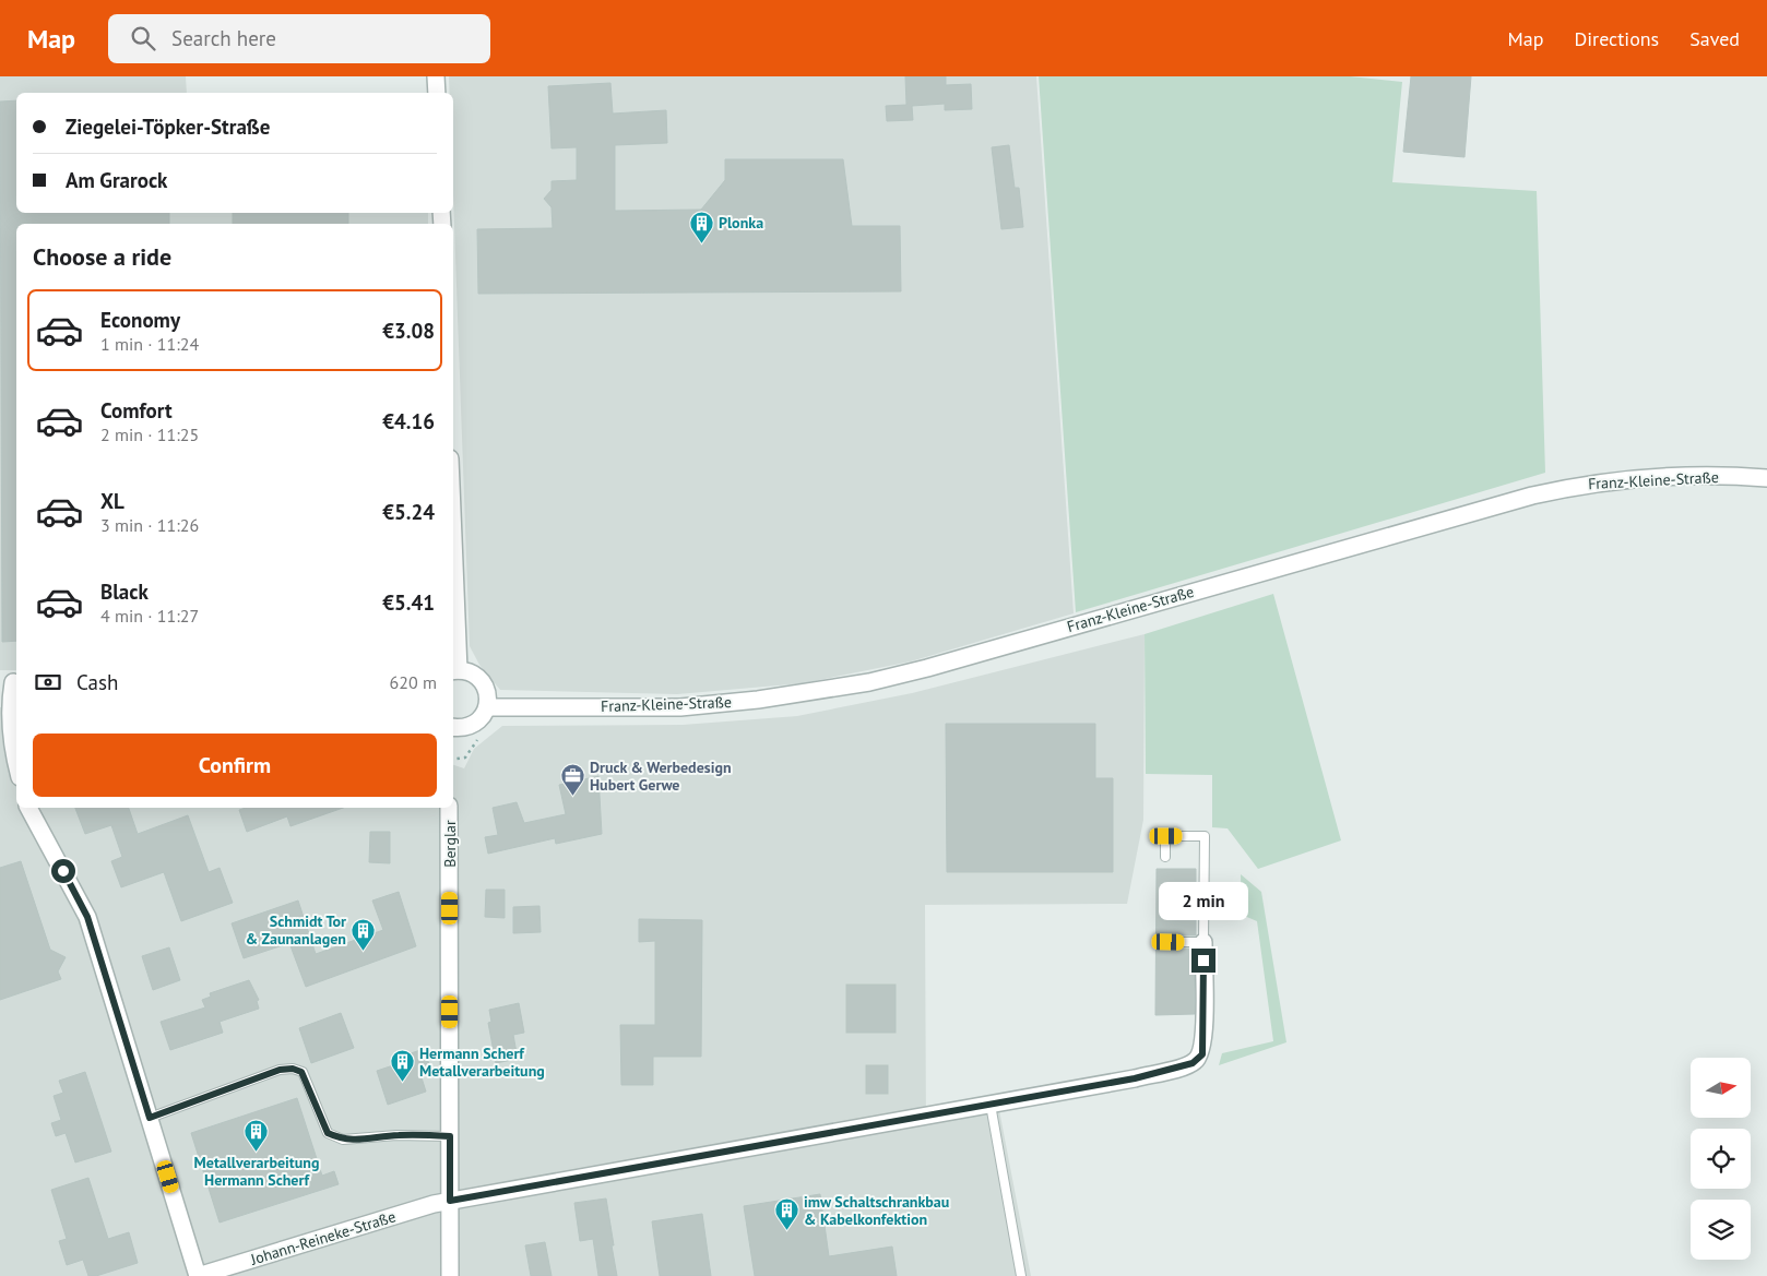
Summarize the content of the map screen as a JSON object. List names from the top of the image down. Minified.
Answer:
{"streets":{"street":["Franz-Kleine-Straße","Berglar","Johann-Reineke-Straße"]},"crossings":[["Berglar","Johann-Reineke-Straße"]],"places":{"building":["Plonka","Schmidt Tor & Zaunanlagen","Hermann Scherf Metallverarbeitung","Metallverarbeitung Hermann Scherf","imw Schaltschrankbau & Kabelkonfektion"],"office":["Druck & Werbedesign Hubert Gerwe"]},"north":"right","page":{"header":"Map","search":"Search here","nav":["Map","Directions","Saved"],"banner":["Ziegelei-Töpker-Straße","Am Grarock"],"heading":"Choose a ride","list":[{"name":"Economy","note":"1 min · 11:24","value":"€3.08"},{"name":"Comfort","note":"2 min · 11:25","value":"€4.16"},{"name":"XL","note":"3 min · 11:26","value":"€5.24"},{"name":"Black","note":"4 min · 11:27","value":"€5.41"}],"pay":["Cash","620 m"],"buttons":"Confirm","bubble":"2 min"}}
